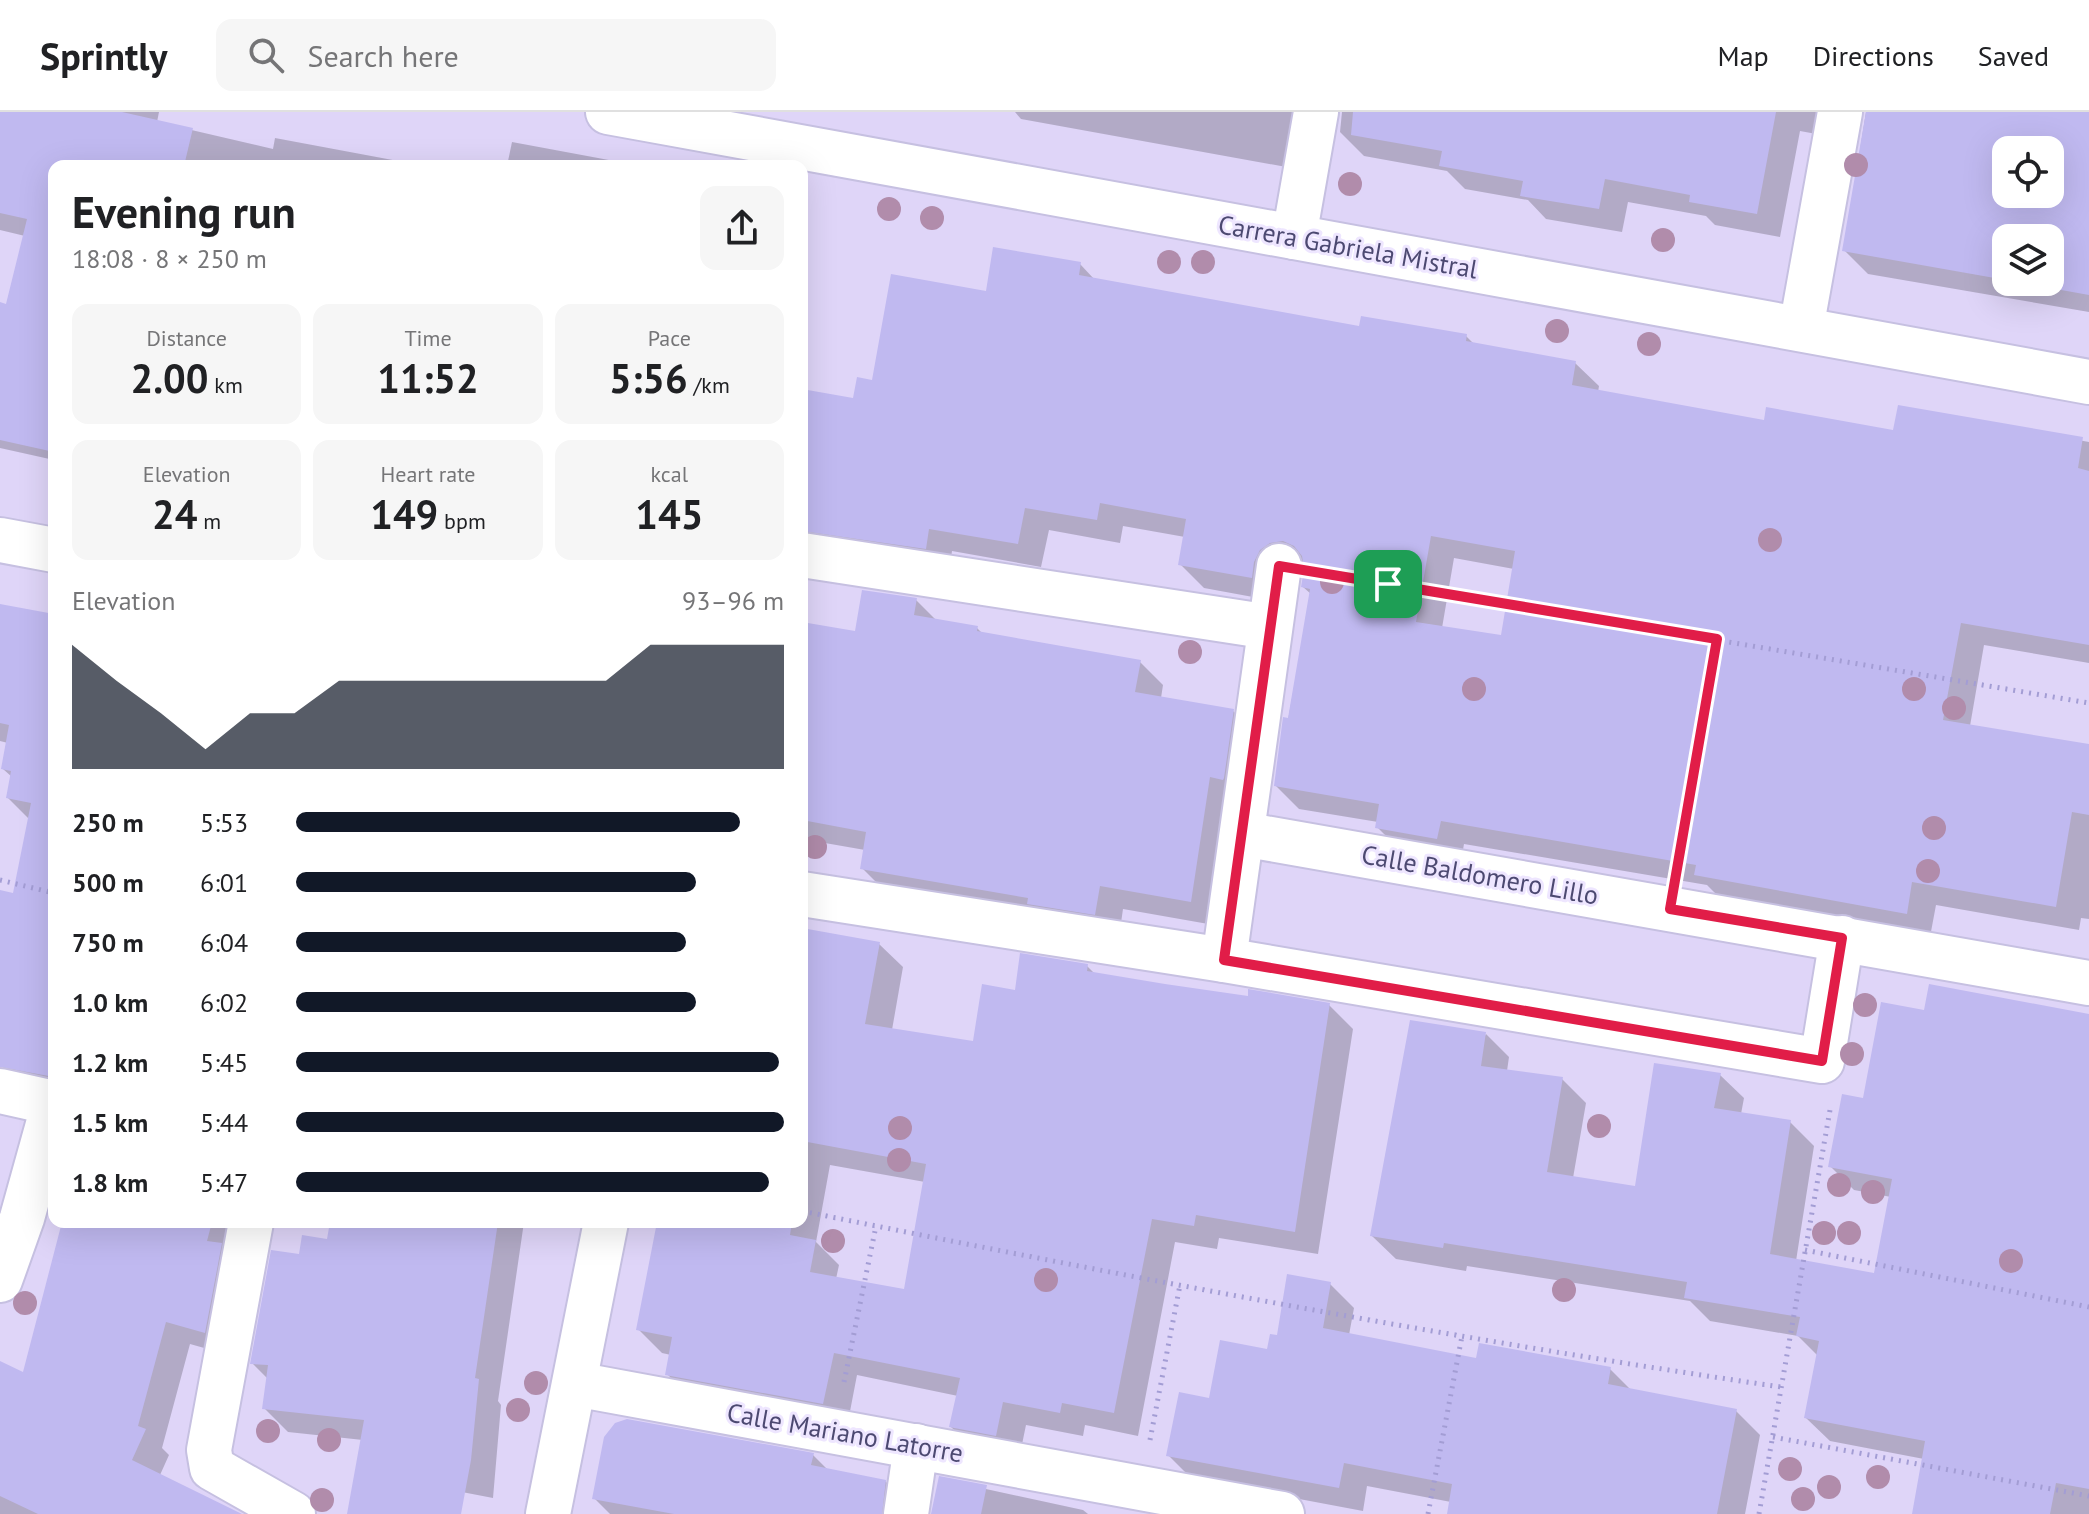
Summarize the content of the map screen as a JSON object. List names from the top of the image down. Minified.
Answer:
{"streets":{"street":["Carrera Gabriela Mistral","Calle Baldomero Lillo","Calle Mariano Latorre"]},"page":{"header":"Sprintly","search":"Search here","nav":["Map","Directions","Saved"],"heading":["Evening run","18:08 · 8 × 250 m"],"stats":[["Distance","2.00 km"],["Time","11:52"],["Pace","5:56 /km"],["Elevation","24 m"],["Heart rate","149 bpm"],["kcal","145"]],"chart":["Elevation","93–96 m"],"list":[{"name":"250 m","note":"5:53"},{"name":"500 m","note":"6:01"},{"name":"750 m","note":"6:04"},{"name":"1.0 km","note":"6:02"},{"name":"1.2 km","note":"5:45"},{"name":"1.5 km","note":"5:44"},{"name":"1.8 km","note":"5:47"}]}}
